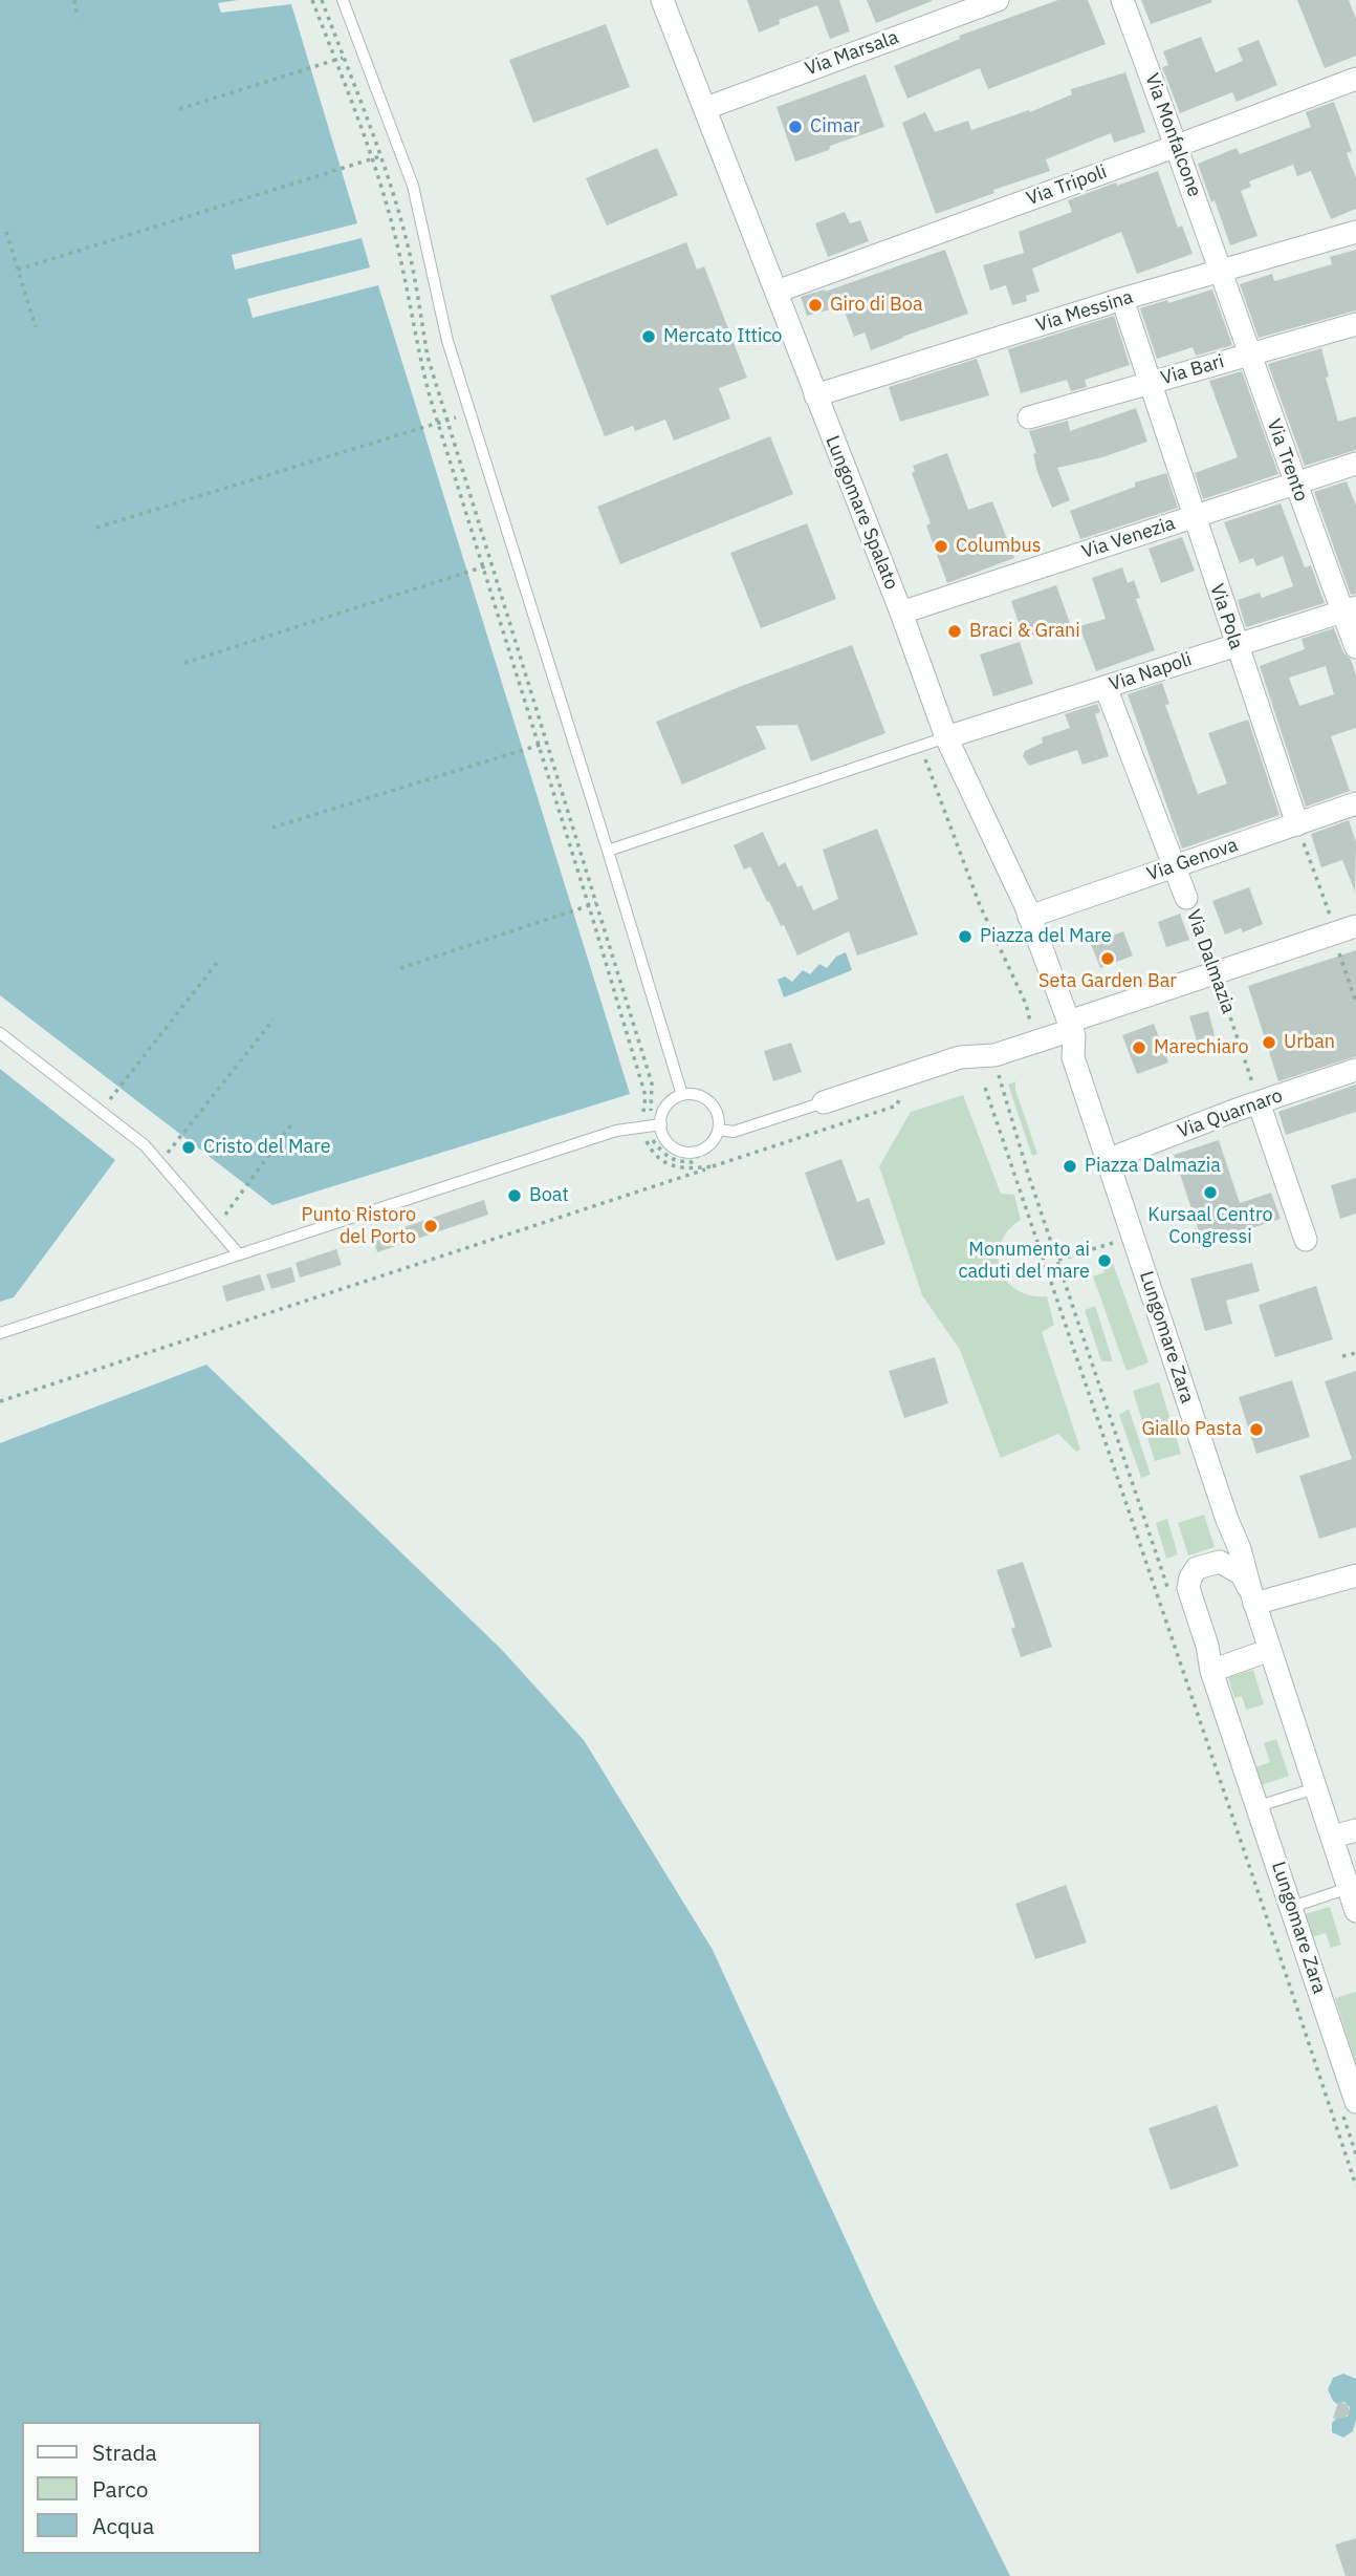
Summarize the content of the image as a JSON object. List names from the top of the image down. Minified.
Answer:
{"streets":{"street":["Via Marsala","Via Monfalcone","Via Tripoli","Via Messina","Via Bari","Via Trento","Lungomare Spalato","Via Venezia","Via Pola","Via Napoli","Via Genova","Via Dalmazia","Via Quarnaro","Lungomare Zara"]},"crossings":[["Via Marsala","Lungomare Spalato"],["Via Monfalcone","Via Tripoli"],["Via Monfalcone","Via Messina"],["Via Monfalcone","Via Trento"],["Via Tripoli","Lungomare Spalato"],["Via Messina","Via Trento"],["Via Messina","Lungomare Spalato"],["Via Messina","Via Pola"],["Via Bari","Via Trento"],["Via Bari","Via Pola"],["Via Trento","Via Venezia"],["Via Trento","Via Napoli"],["Lungomare Spalato","Via Venezia"],["Lungomare Spalato","Via Napoli"],["Lungomare Spalato","Via Genova"],["Lungomare Spalato","Lungomare Zara"],["Via Venezia","Via Pola"],["Via Pola","Via Napoli"],["Via Pola","Via Genova"],["Via Napoli","Via Dalmazia"],["Via Genova","Via Dalmazia"],["Via Dalmazia","Via Quarnaro"],["Via Quarnaro","Lungomare Zara"]],"places":["Cimar","Giro di Boa","Mercato Ittico","Columbus","Braci & Grani","Piazza del Mare","Seta Garden Bar","Urban","Marechiaro","Cristo del Mare","Piazza Dalmazia","Kursaal Centro Congressi","Boat","Punto Ristoro del Porto","Monumento ai caduti del mare","Giallo Pasta"],"legend":["Strada","Parco","Acqua"]}
